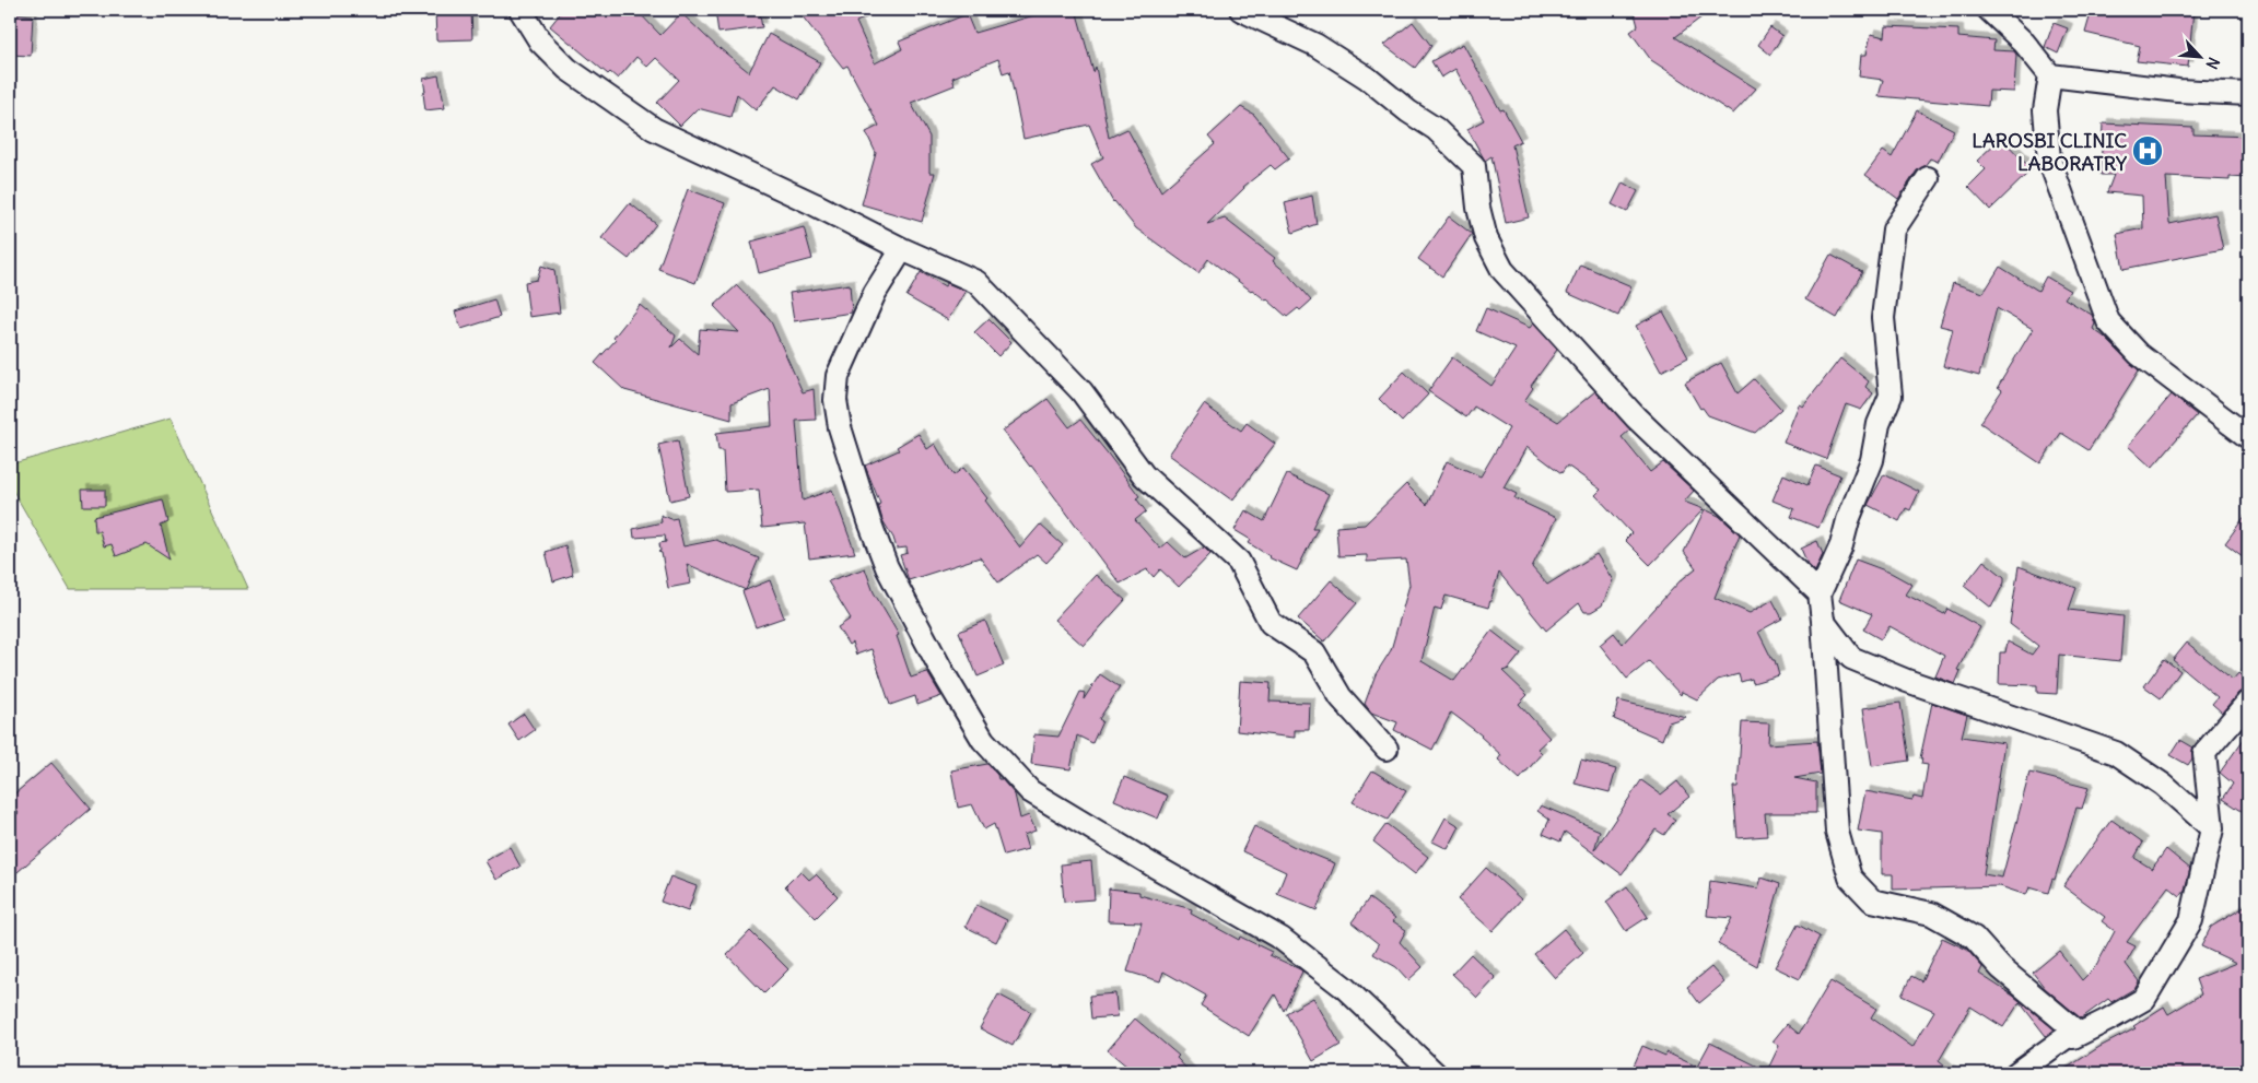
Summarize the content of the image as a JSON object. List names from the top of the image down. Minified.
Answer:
{"places":{"hospital":["LAROSBI CLINIC LABORATRY"]},"north":"bottom right"}
